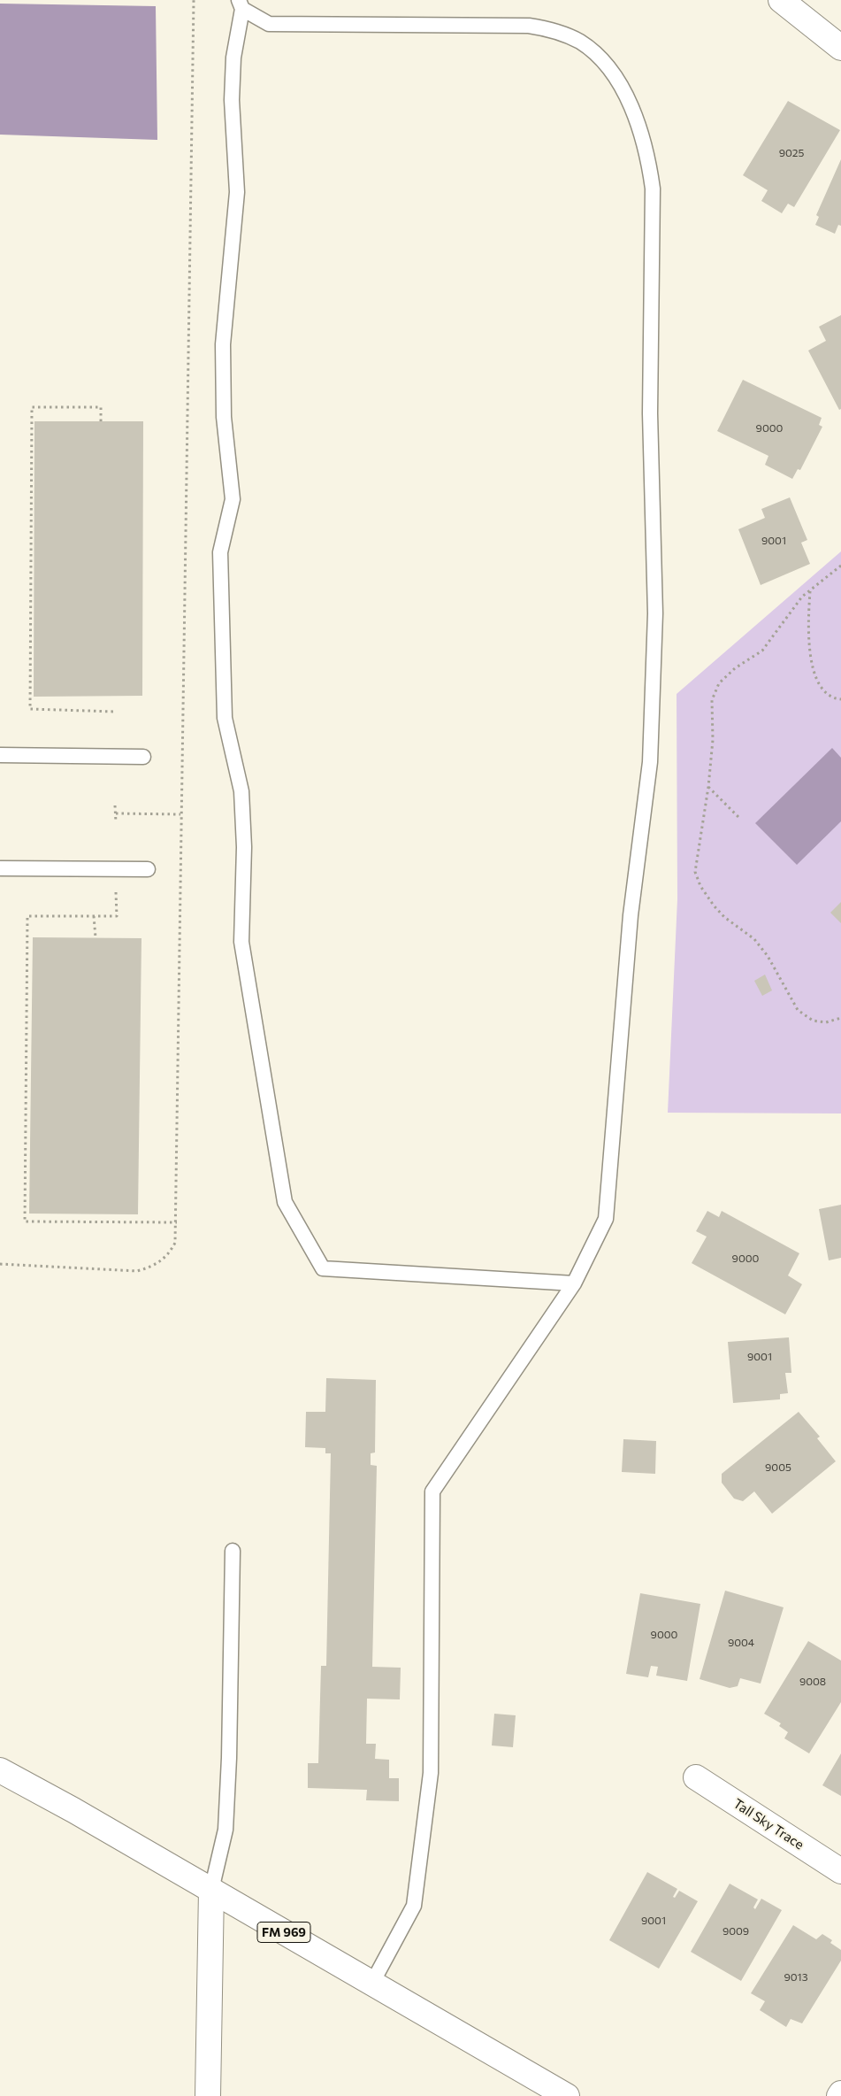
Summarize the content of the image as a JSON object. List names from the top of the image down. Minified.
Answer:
{"streets":{"main road":["Tall Sky Trace","FM 969"]},"house_numbers":["9025","9000","9001","9000","9001","9005","9000","9004","9008","9001","9009","9013"]}
